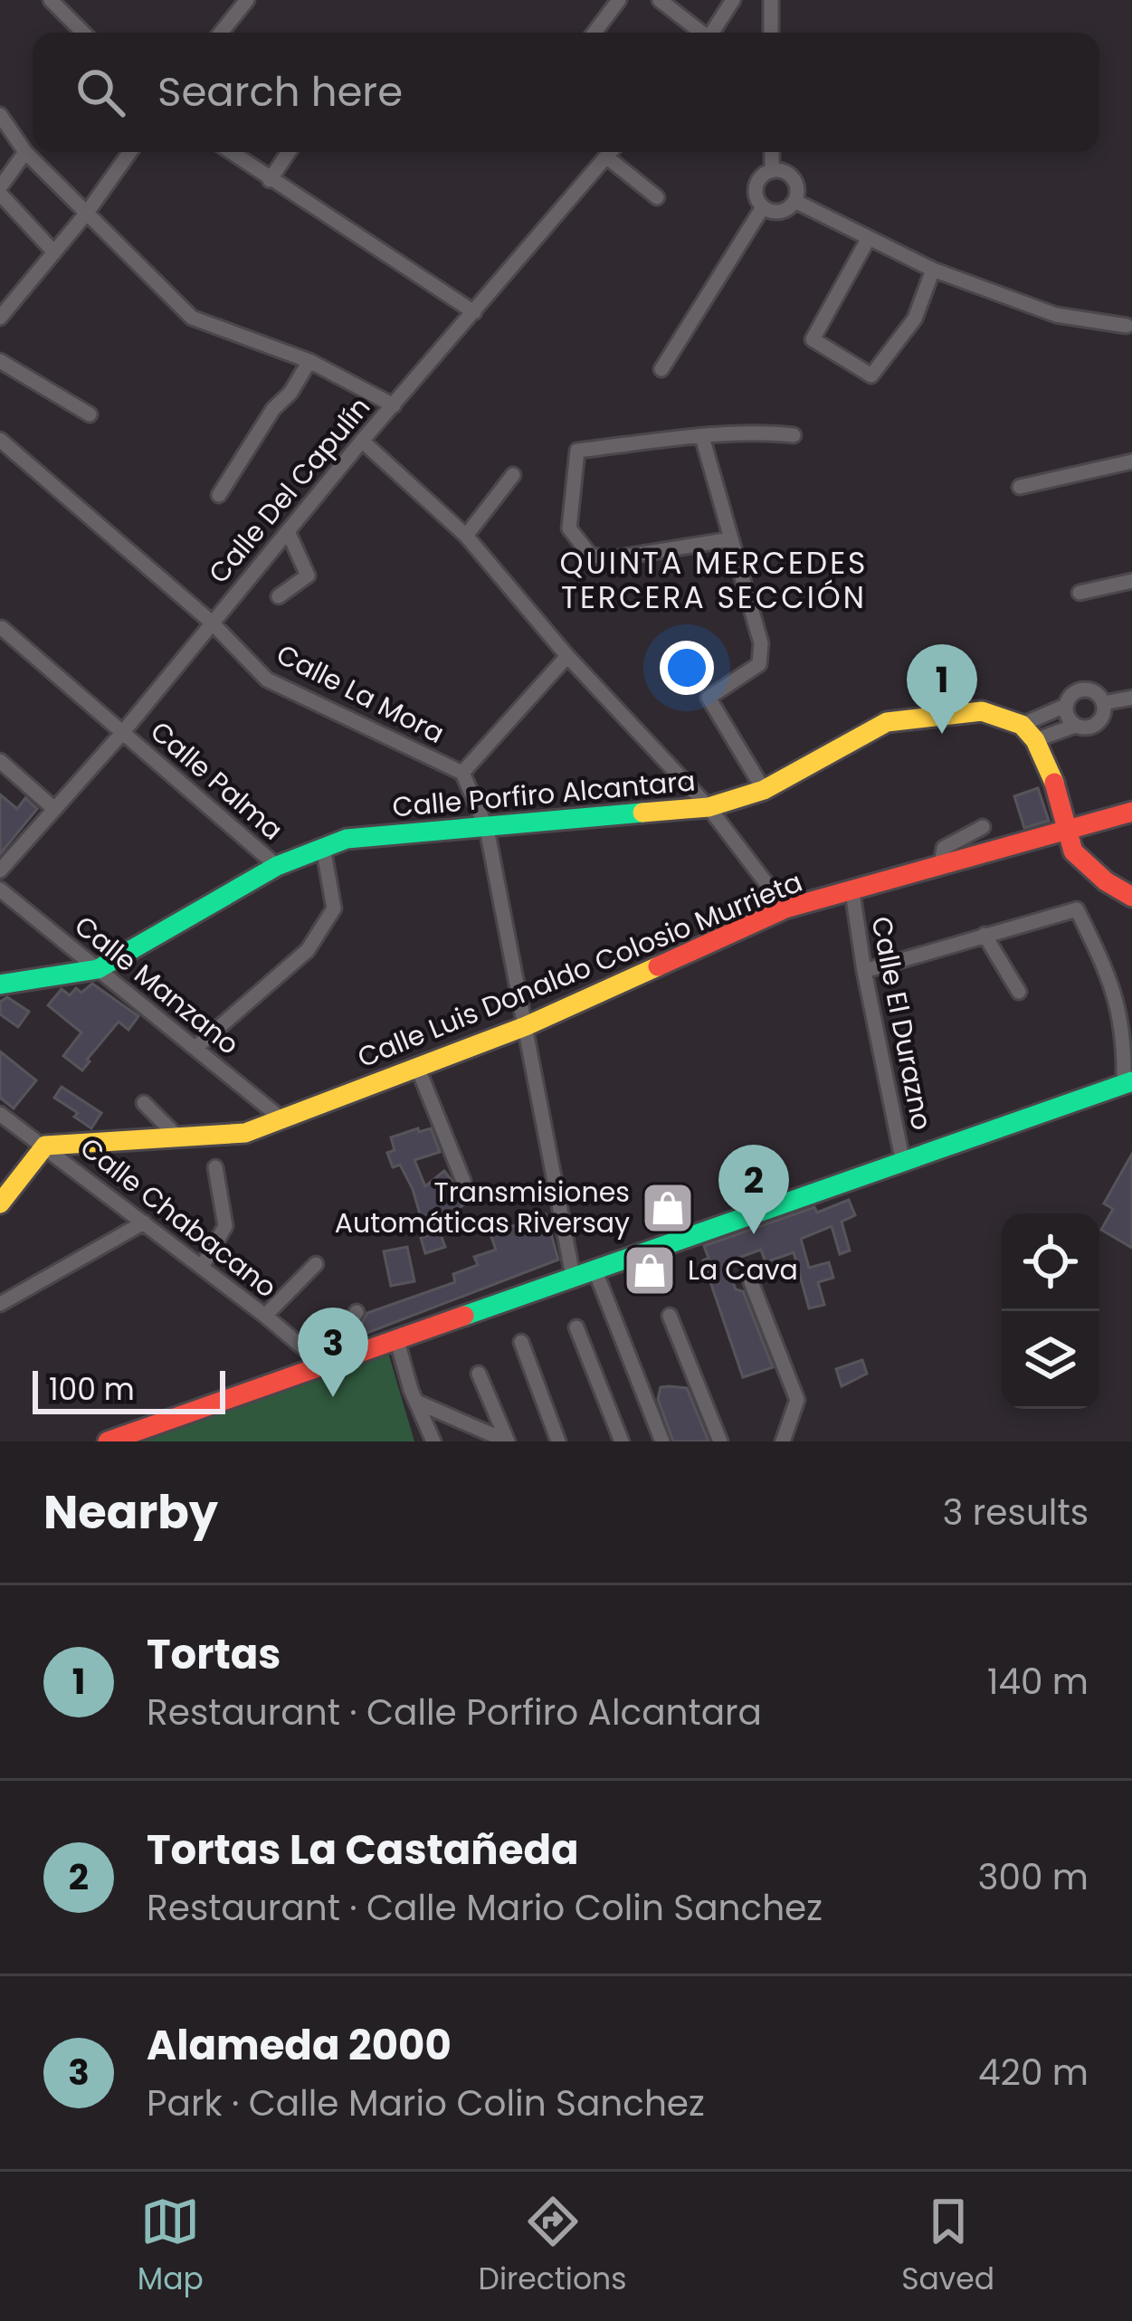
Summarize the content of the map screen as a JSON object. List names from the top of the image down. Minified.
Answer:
{"streets":{"street":["Calle Del Capulín","Calle La Mora","Calle Palma","Calle Porfiro Alcantara","Calle Luis Donaldo Colosio Murrieta","Calle Manzano","Calle El Durazno","Calle Chabacano"]},"crossings":[["Calle Del Capulín","Calle La Mora"],["Calle Del Capulín","Calle Palma"],["Calle La Mora","Calle Porfiro Alcantara"],["Calle La Mora","Calle Luis Donaldo Colosio Murrieta"],["Calle Palma","Calle Porfiro Alcantara"],["Calle Porfiro Alcantara","Calle Manzano"],["Calle Luis Donaldo Colosio Murrieta","Calle Manzano"],["Calle Luis Donaldo Colosio Murrieta","Calle El Durazno"],["Calle Luis Donaldo Colosio Murrieta","Calle Chabacano"]],"districts":["QUINTA MERCEDES TERCERA SECCIÓN"],"places":{"shop":["Transmisiones Automáticas Riversay","La Cava"]},"scale_bar":"100 m","page":{"search":"Search here","pins":["1","2","3"],"scale":"100 m","heading":["Nearby","3 results"],"list":[{"mark":"1","name":"Tortas","note":"Restaurant · Calle Porfiro Alcantara","value":"140 m"},{"mark":"2","name":"Tortas La Castañeda","note":"Restaurant · Calle Mario Colin Sanchez","value":"300 m"},{"mark":"3","name":"Alameda 2000","note":"Park · Calle Mario Colin Sanchez","value":"420 m"}],"nav":["Map","Directions","Saved"]}}
